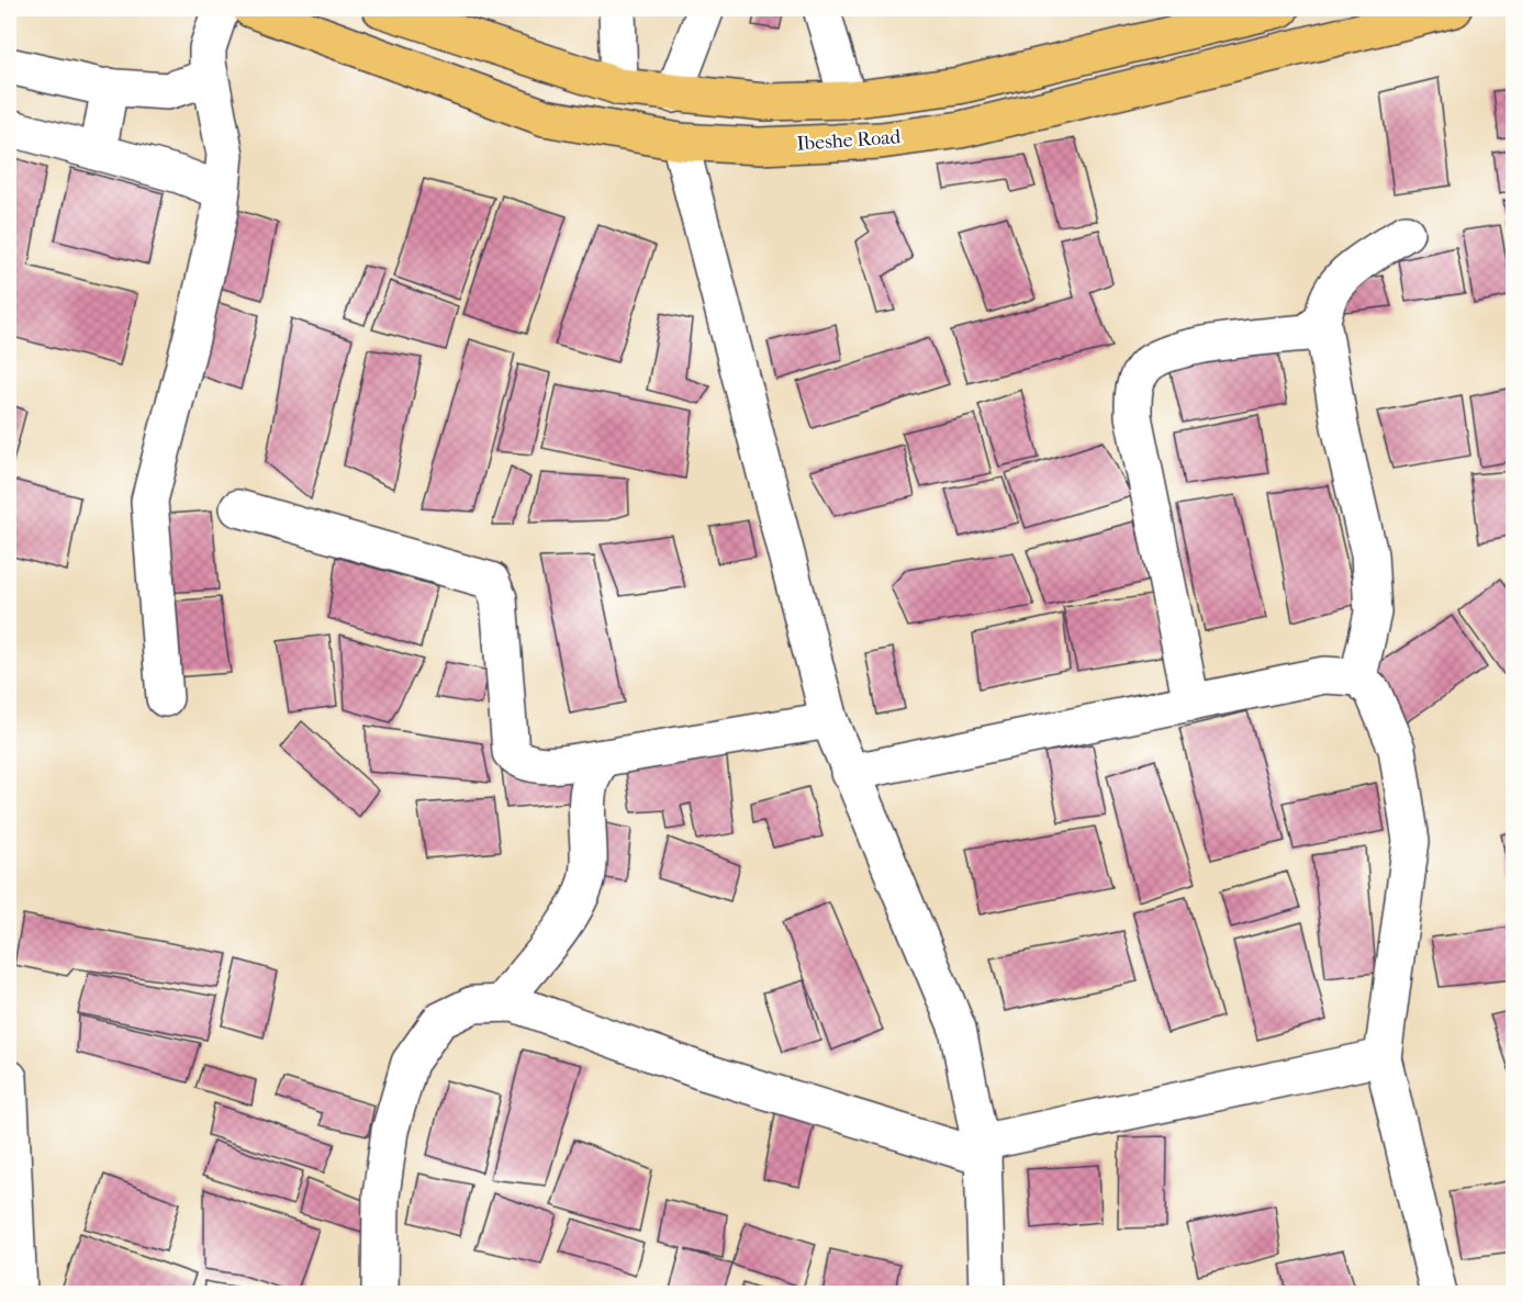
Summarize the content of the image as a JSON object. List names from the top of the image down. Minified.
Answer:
{"streets":{"main road":["Ibeshe Road"]}}
